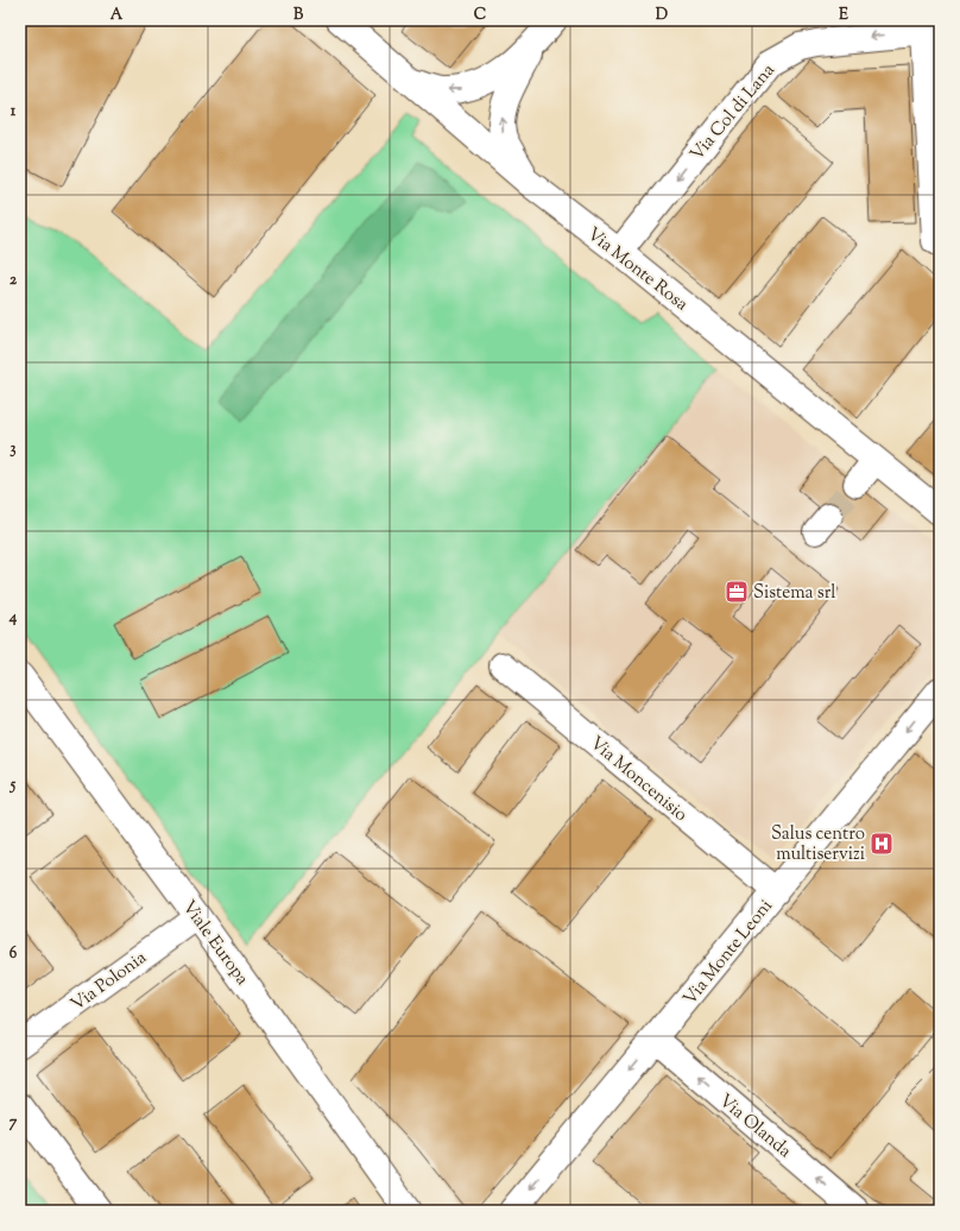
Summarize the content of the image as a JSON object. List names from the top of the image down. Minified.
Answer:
{"streets":{"street":["Via Col di Lana","Via Monte Rosa","Via Moncenisio","Viale Europa","Via Monte Leoni","Via Polonia","Via Olanda"]},"crossings":[["Via Col di Lana","Via Monte Rosa"],["Via Moncenisio","Via Monte Leoni"],["Viale Europa","Via Polonia"],["Via Monte Leoni","Via Olanda"]],"one_way":["Via Col di Lana","Via Monte Leoni","Via Olanda"],"places":{"office":["Sistema srl"],"hospital":["Salus centro multiservizi"]},"grid":{"columns":["A","B","C","D","E"],"rows":["1","2","3","4","5","6","7"]}}
